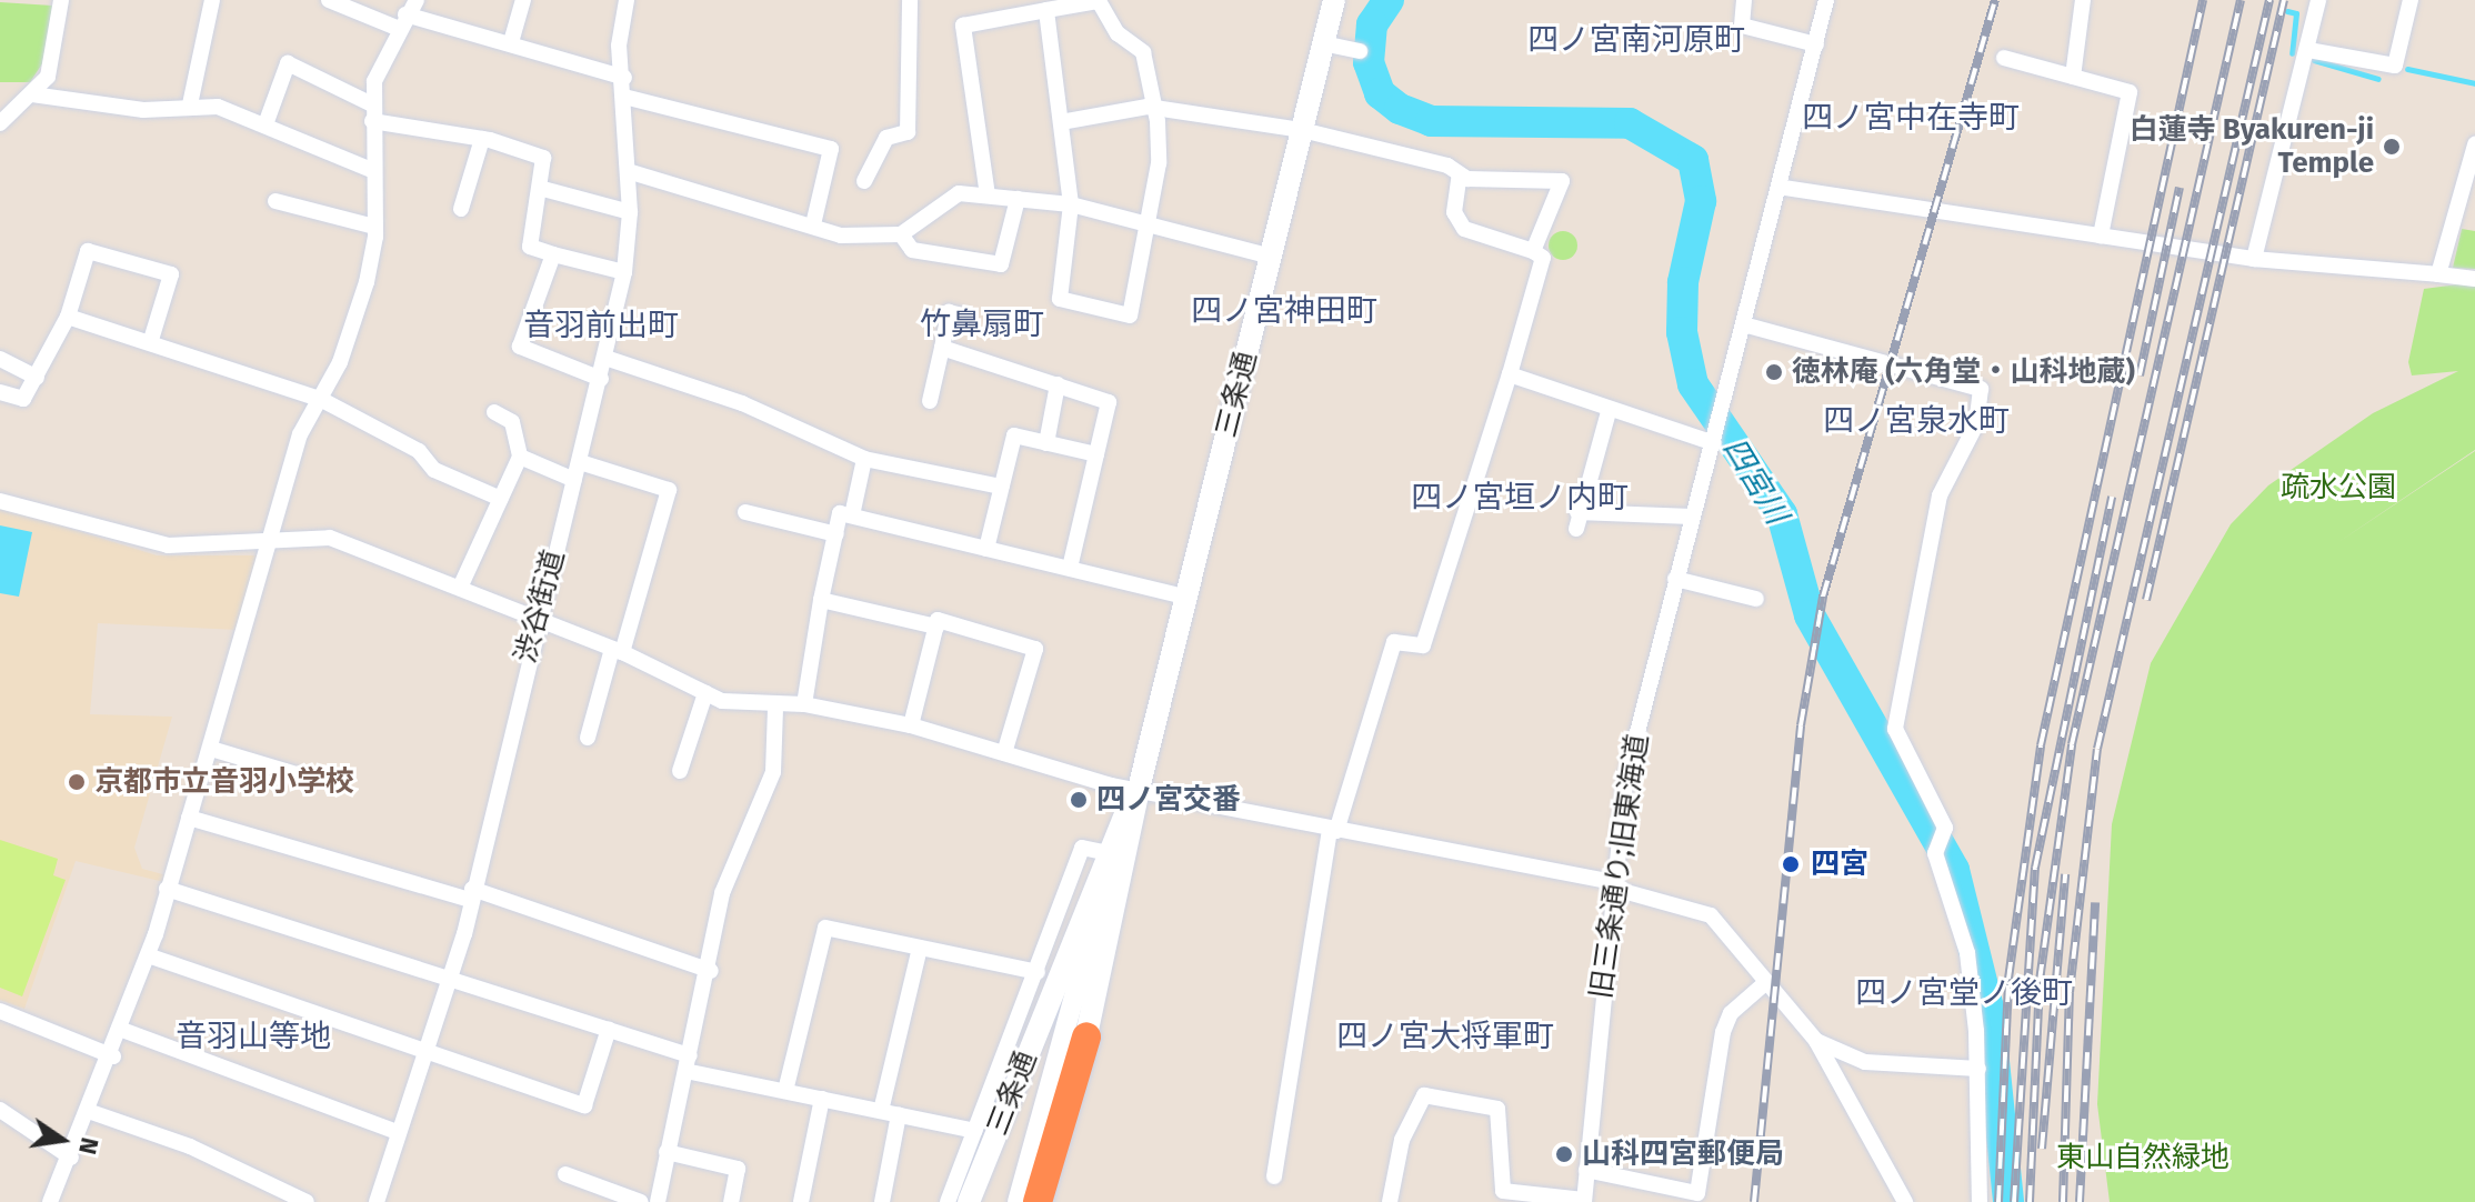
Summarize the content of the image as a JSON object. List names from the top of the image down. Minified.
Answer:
{"streets":{"main road":["三条通"],"street":["渋谷街道","旧三条通り;旧東海道"]},"districts":["四ノ宮南河原町","四ノ宮中在寺町","四ノ宮神田町","竹鼻扇町","音羽前出町","四ノ宮泉水町","四ノ宮垣ノ内町","四ノ宮堂ノ後町","音羽山等地","四ノ宮大将軍町"],"water":["四宮川"],"parks":["疏水公園","東山自然緑地"],"places":["白蓮寺 Byakuren-ji Temple","徳林庵 (六角堂・山科地蔵)","京都市立音羽小学校","四ノ宮交番","四宮","山科四宮郵便局"],"north":"right"}
